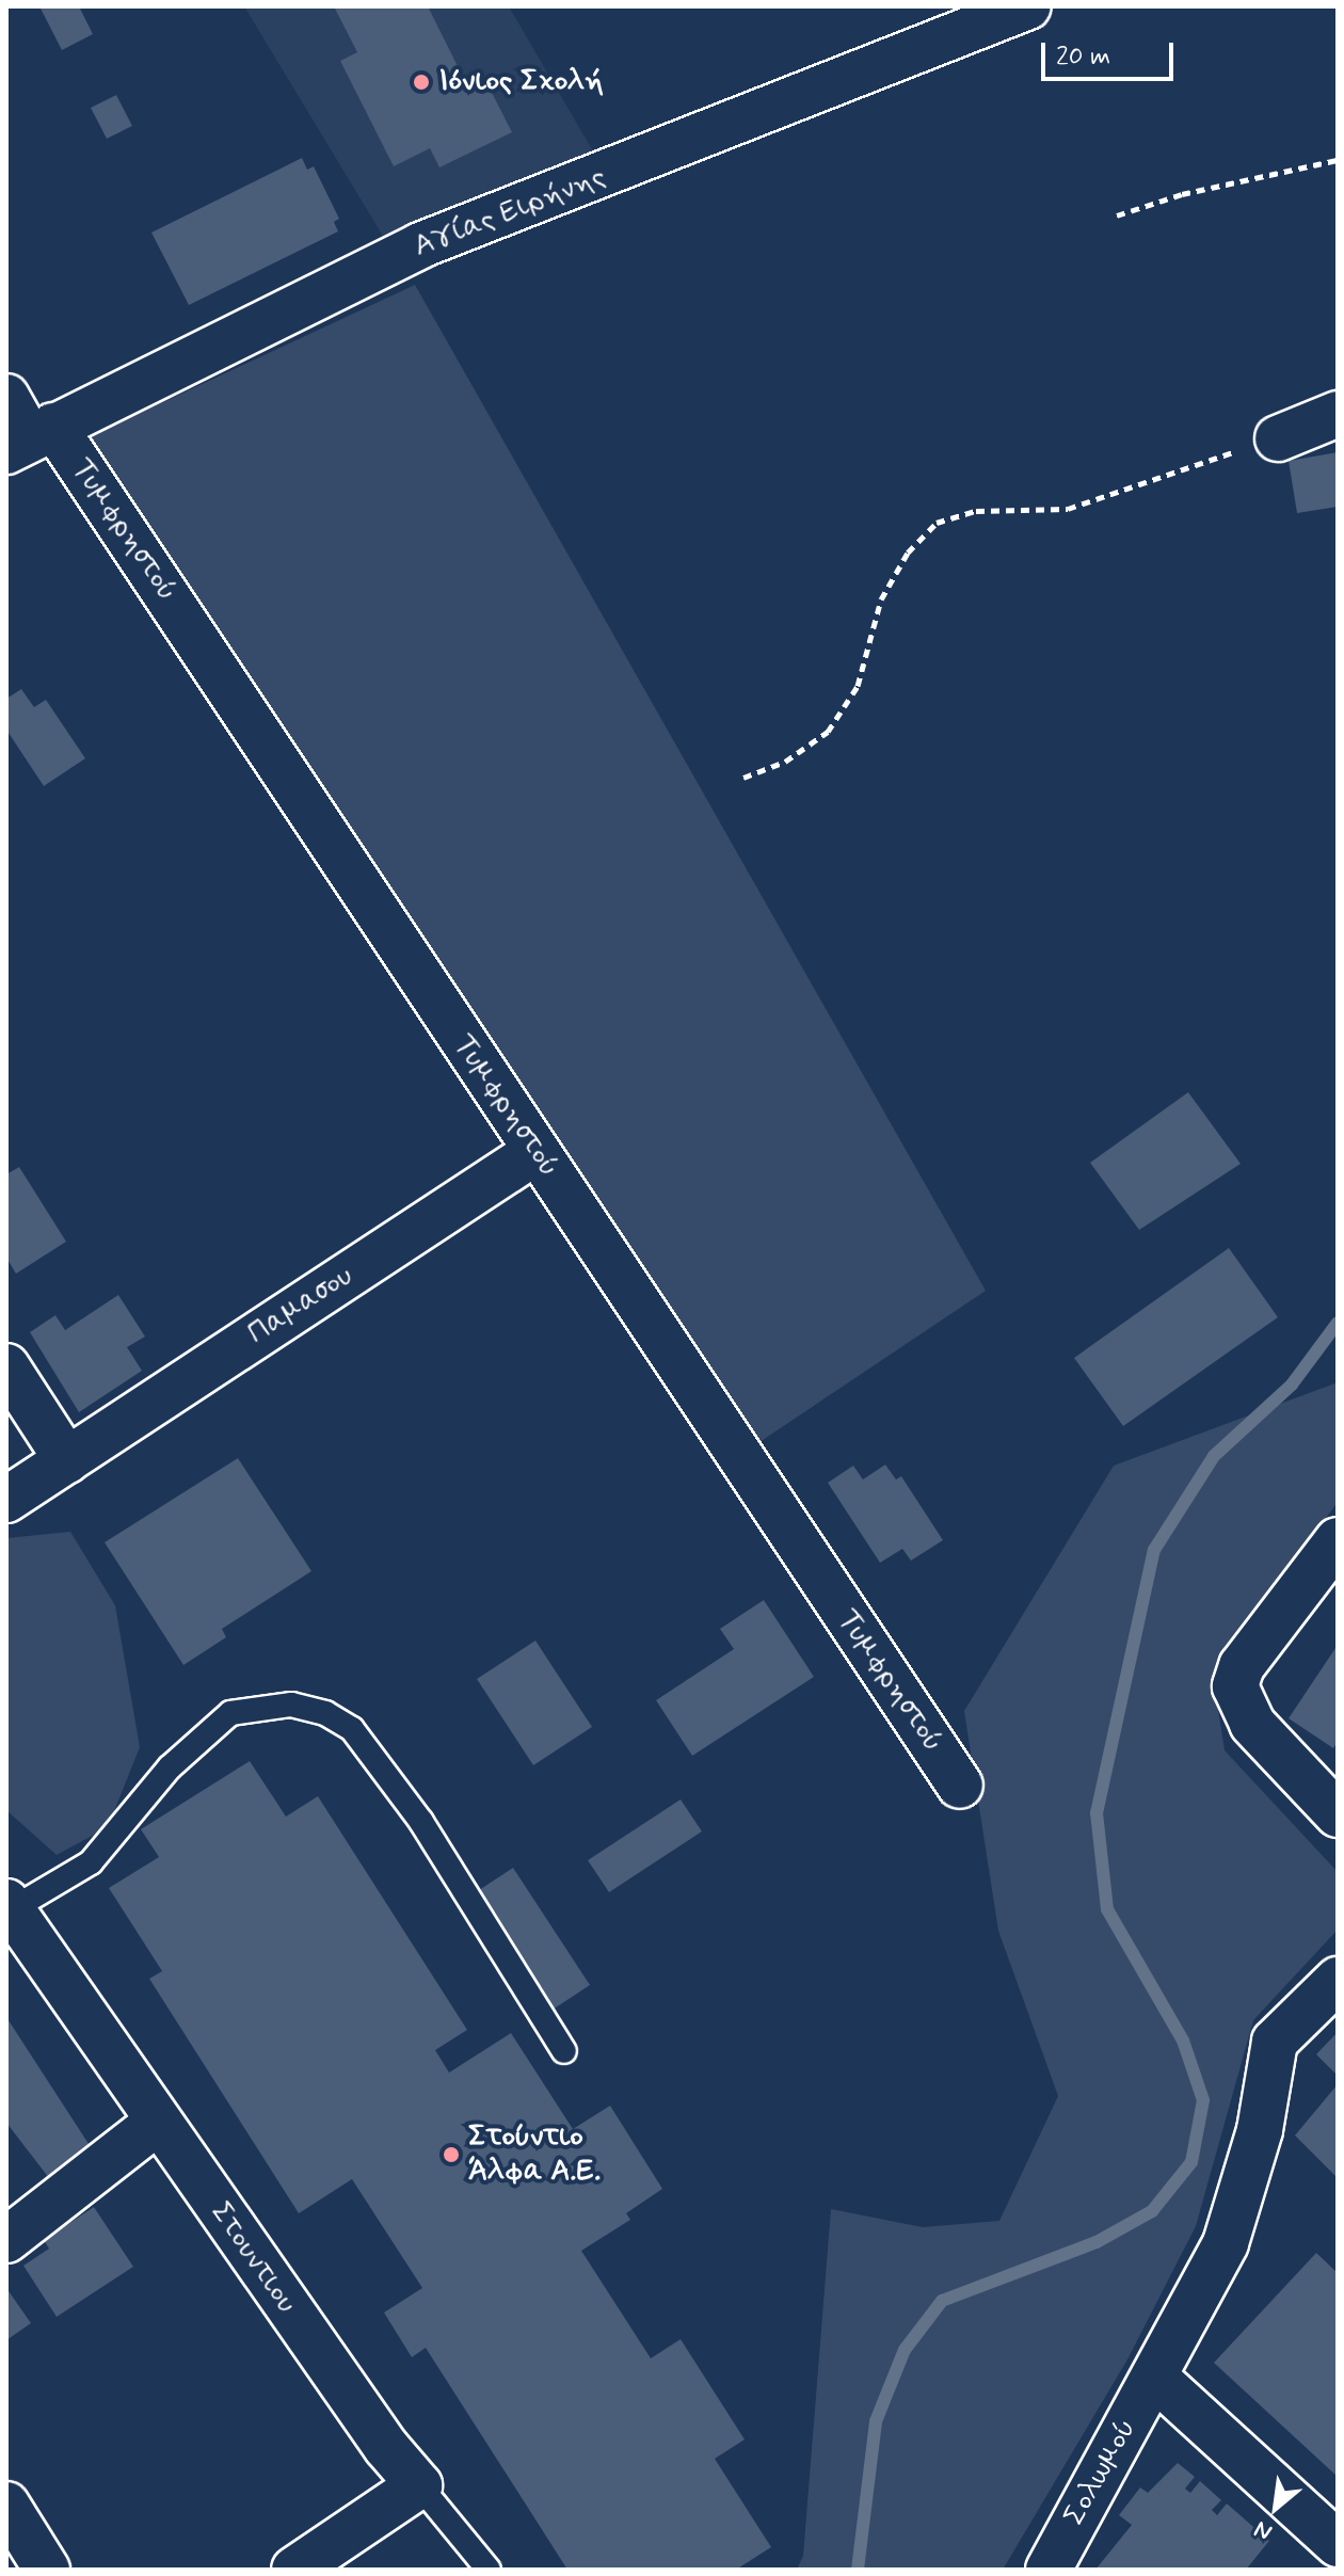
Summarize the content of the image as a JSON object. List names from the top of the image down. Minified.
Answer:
{"streets":{"street":["Αγίας Ειρήνης","Τυμφρηστού","Παμασου","Στουντιου","Σολωμού"]},"crossings":[["Αγίας Ειρήνης","Τυμφρηστού"],["Τυμφρηστού","Παμασου"]],"places":["Ιόνιος Σχολή","Στούντιο Άλφα Α.Ε."],"scale_bar":"20 m","north":"bottom left"}
